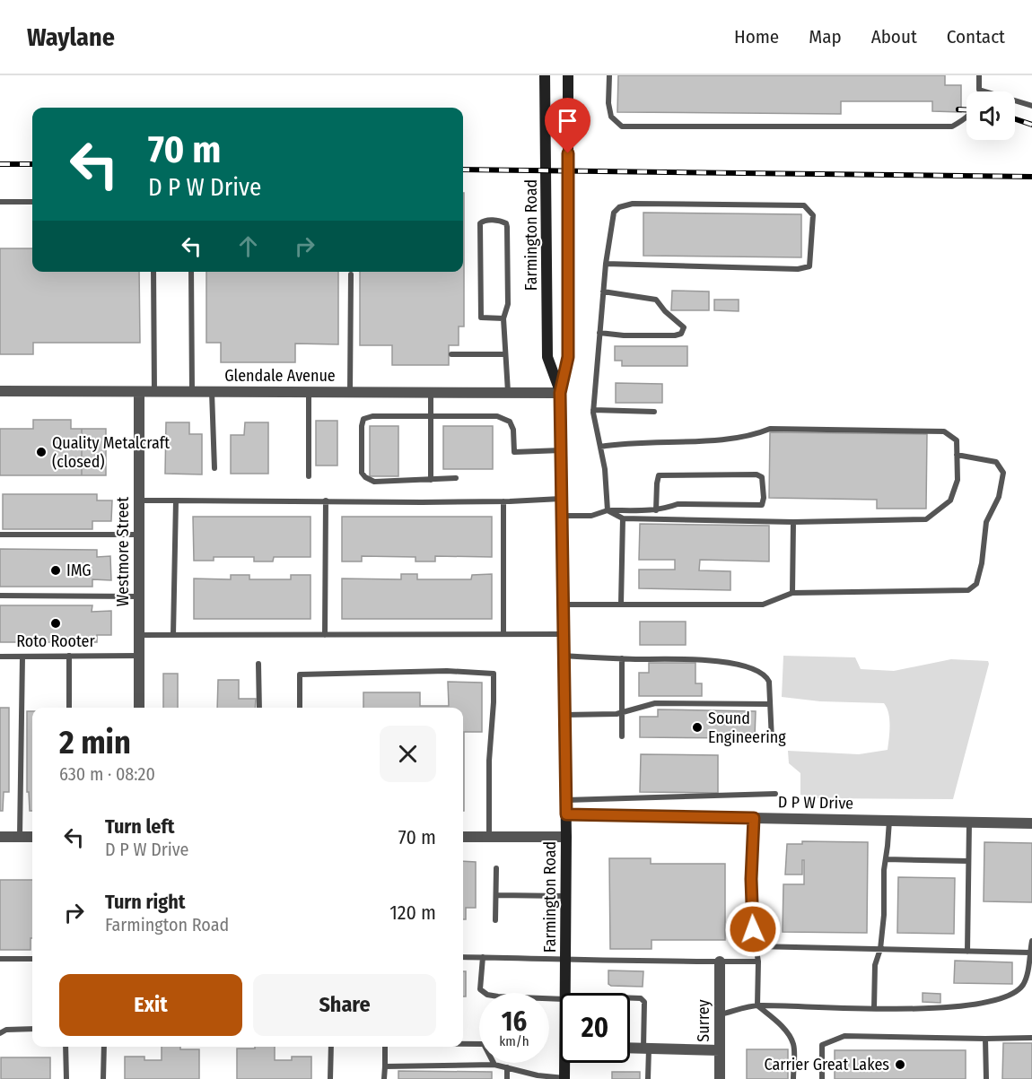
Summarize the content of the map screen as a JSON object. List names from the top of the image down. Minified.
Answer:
{"streets":{"main road":["Farmington Road"],"street":["Glendale Avenue","Westmore Street","D P W Drive","Surrey"]},"crossings":[["Farmington Road","Glendale Avenue"],["Farmington Road","D P W Drive"],["Glendale Avenue","Westmore Street"]],"places":["Quality Metalcraft (closed)","IMG","Roto Rooter","Sound Engineering","Carrier Great Lakes"],"page":{"header":"Waylane","nav":["Home","Map","About","Contact"],"turn":["70 m","D P W Drive"],"heading":["2 min","630 m · 08:20"],"list":[{"name":"Turn left","note":"D P W Drive","value":"70 m"},{"name":"Turn right","note":"Farmington Road","value":"120 m"}],"buttons":["Exit","Share"],"speed":"16 km/h","limit":"20"}}
